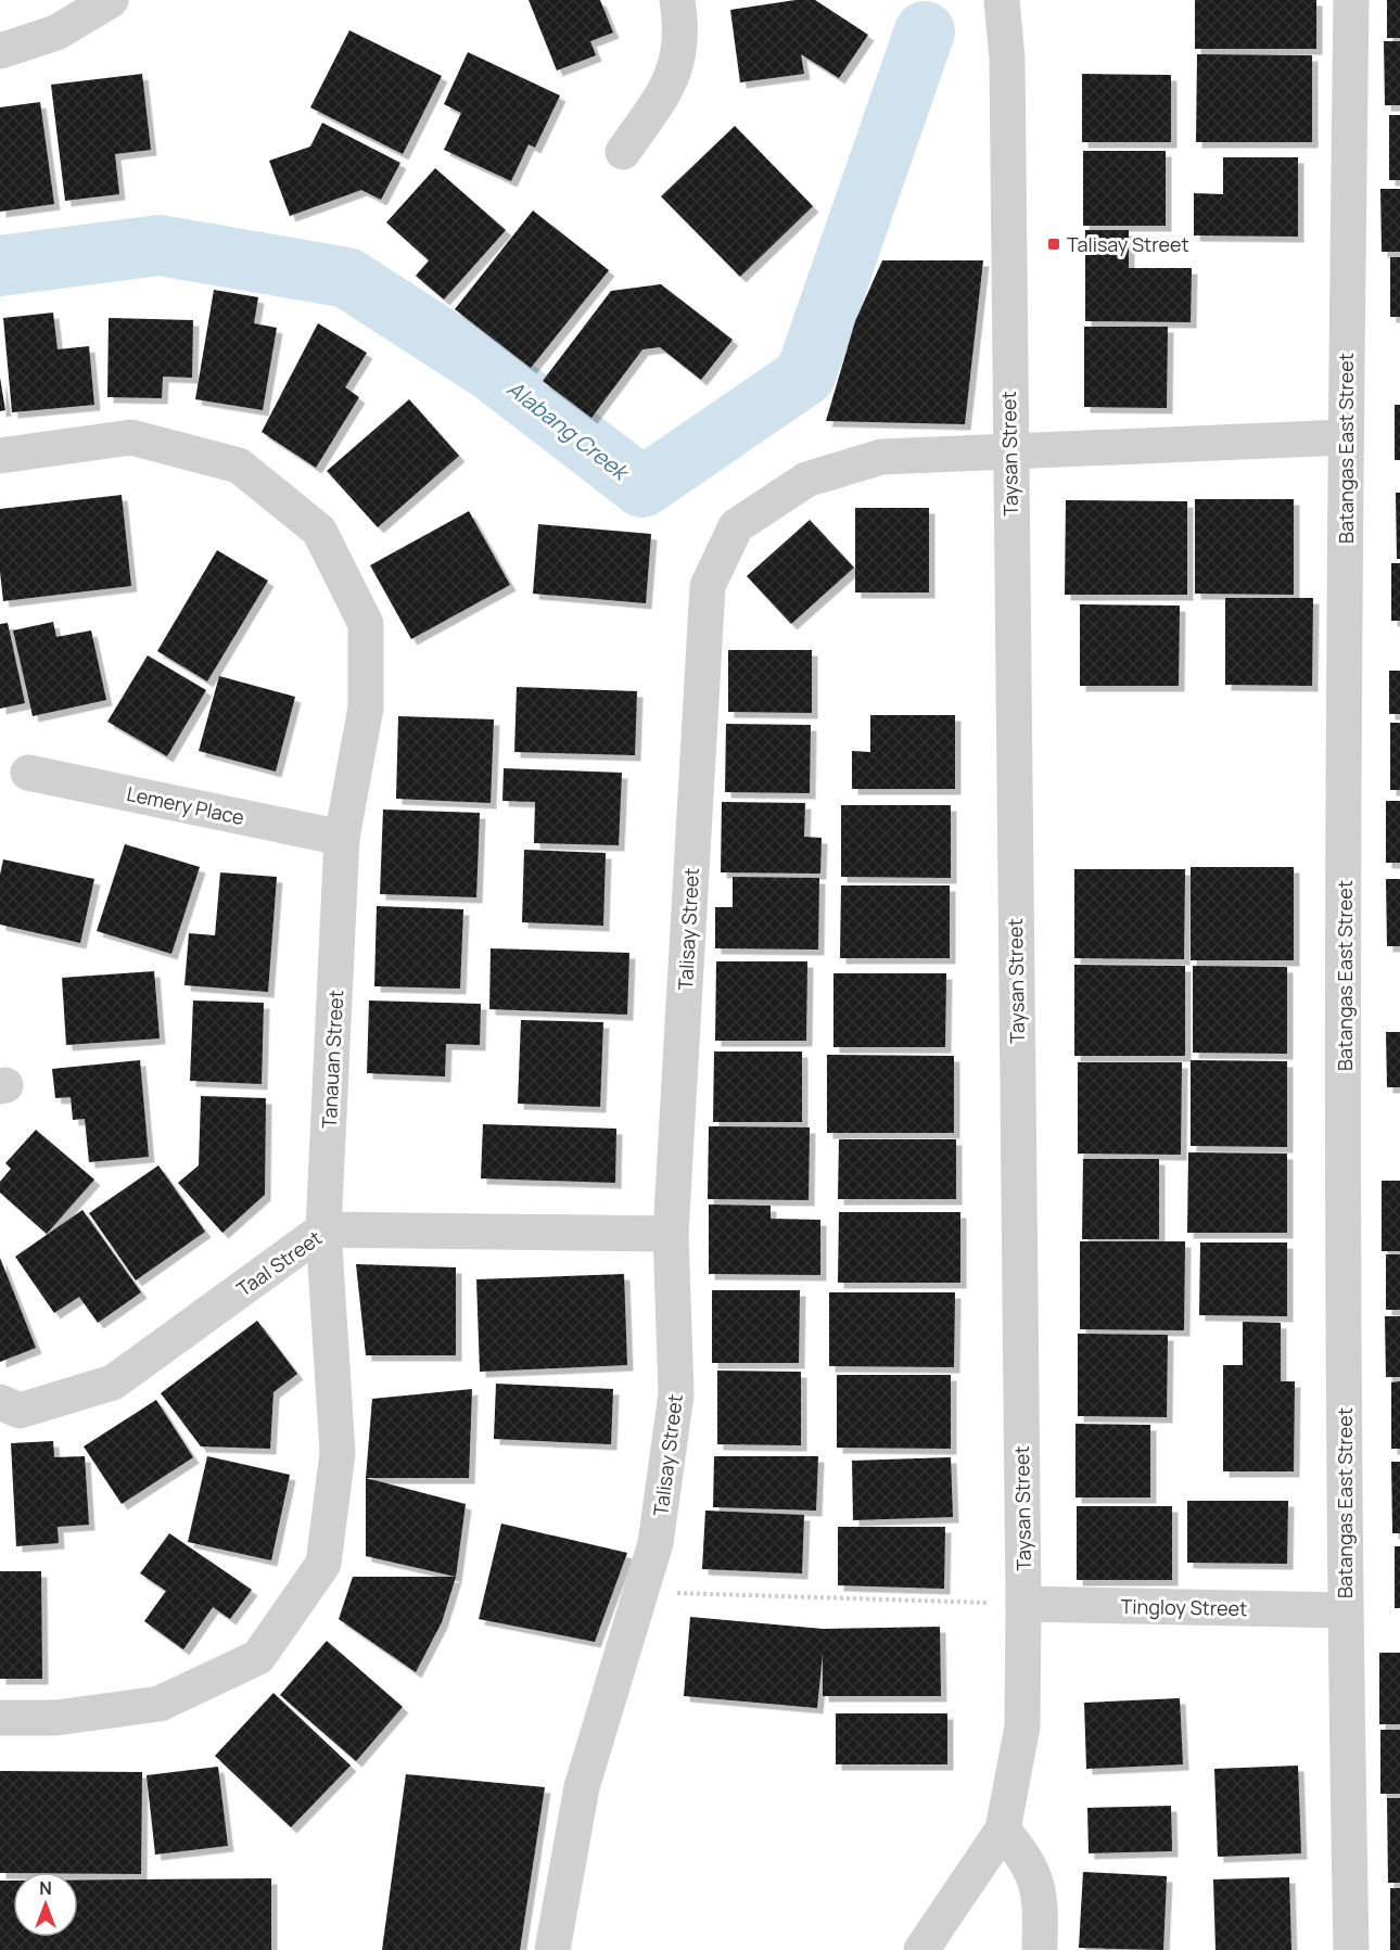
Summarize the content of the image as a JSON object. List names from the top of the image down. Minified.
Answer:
{"streets":{"street":["Batangas East Street","Taysan Street","Lemery Place","Talisay Street","Tanauan Street","Taal Street","Tingloy Street"]},"crossings":[["Batangas East Street","Talisay Street"],["Batangas East Street","Tingloy Street"],["Taysan Street","Talisay Street"],["Taysan Street","Tingloy Street"],["Lemery Place","Tanauan Street"],["Talisay Street","Taal Street"],["Tanauan Street","Taal Street"]],"water":["Alabang Creek"],"places":{"transit":["Talisay Street"]},"north":"top"}
